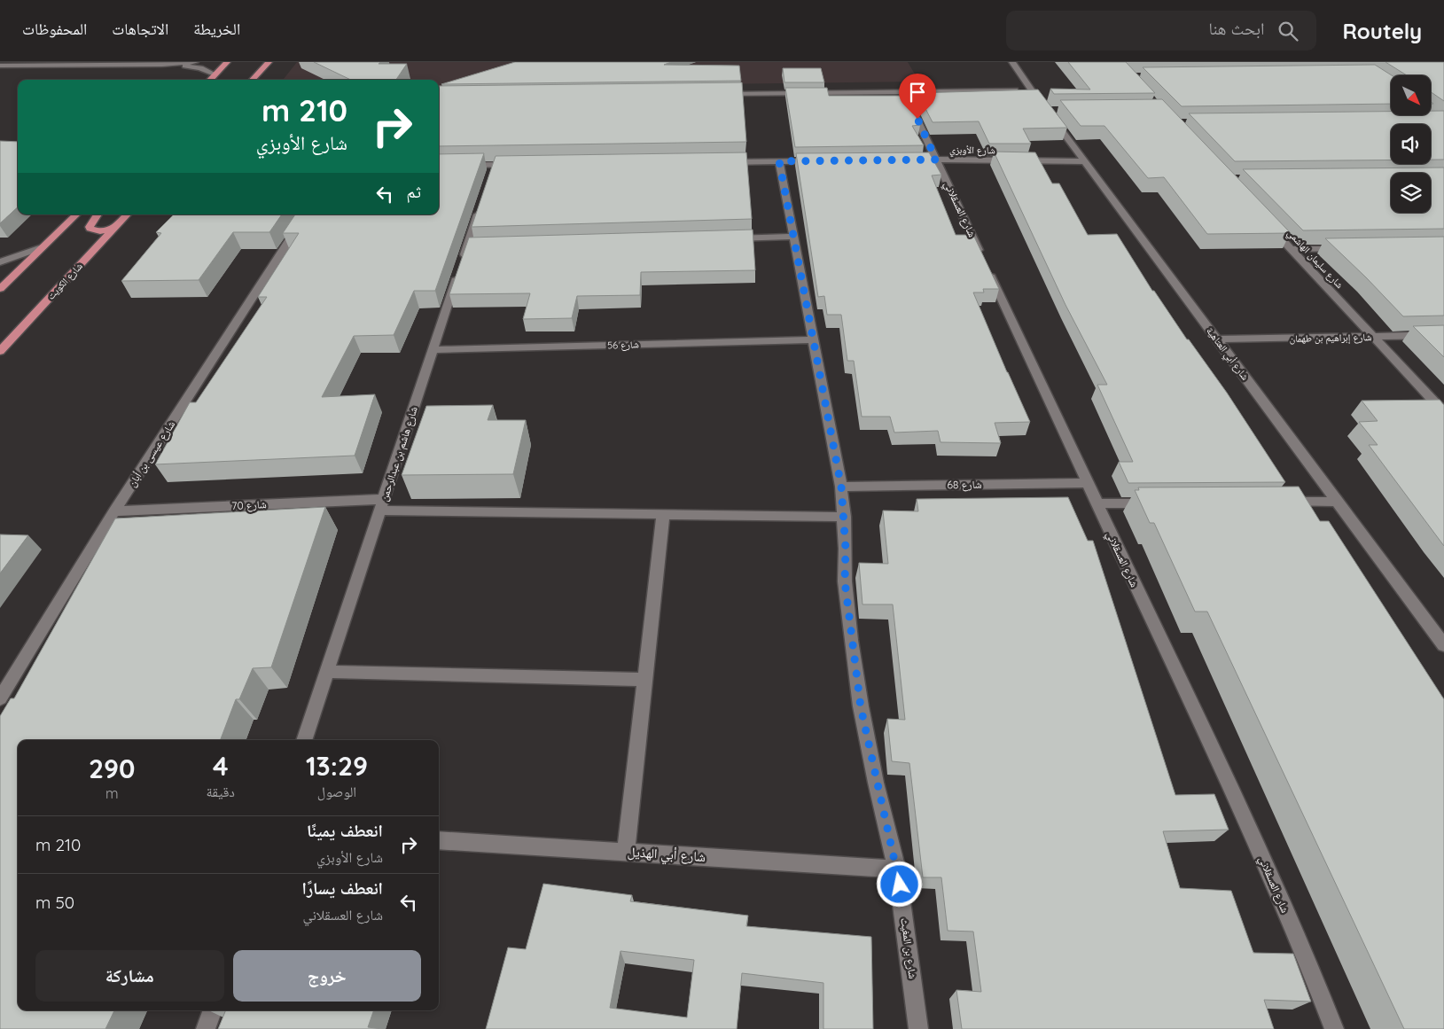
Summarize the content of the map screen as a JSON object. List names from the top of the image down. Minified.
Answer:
{"streets":{"main road":["شارع الكويت"],"street":["شارع الأوبزي","شارع العسقلاني","شارع سليمان الهاشمي","شارع إبراهيم بن طهمان","شارع 56","شارع أبي العتاهية","شارع عيسى بن أبان","شارع هاشم بن عبدالرحمن","شارع 68","شارع 70","شارع أبي الهذيل","شارع بن المغيث"]},"crossings":[["شارع الأوبزي","شارع العسقلاني"],["شارع الأوبزي","شارع أبي العتاهية"],["شارع العسقلاني","شارع 68"],["شارع سليمان الهاشمي","شارع إبراهيم بن طهمان"],["شارع إبراهيم بن طهمان","شارع أبي العتاهية"],["شارع 56","شارع هاشم بن عبدالرحمن"],["شارع 56","شارع بن المغيث"],["شارع عيسى بن أبان","شارع 70"],["شارع هاشم بن عبدالرحمن","شارع 70"],["شارع 68","شارع بن المغيث"],["شارع 70","شارع بن المغيث"],["شارع أبي الهذيل","شارع بن المغيث"]],"north":"bottom right","page":{"header":"Routely","search":"ابحث هنا","nav":["الخريطة","الاتجاهات","المحفوظات"],"turn":["210 m","شارع الأوبزي"],"then":"ثم","eta":["13:29","الوصول","4","دقيقة","290","m"],"list":[{"name":"انعطف يمينًا","note":"شارع الأوبزي","value":"210 m"},{"name":"انعطف يسارًا","note":"شارع العسقلاني","value":"50 m"}],"buttons":["خروج","مشاركة"]}}
